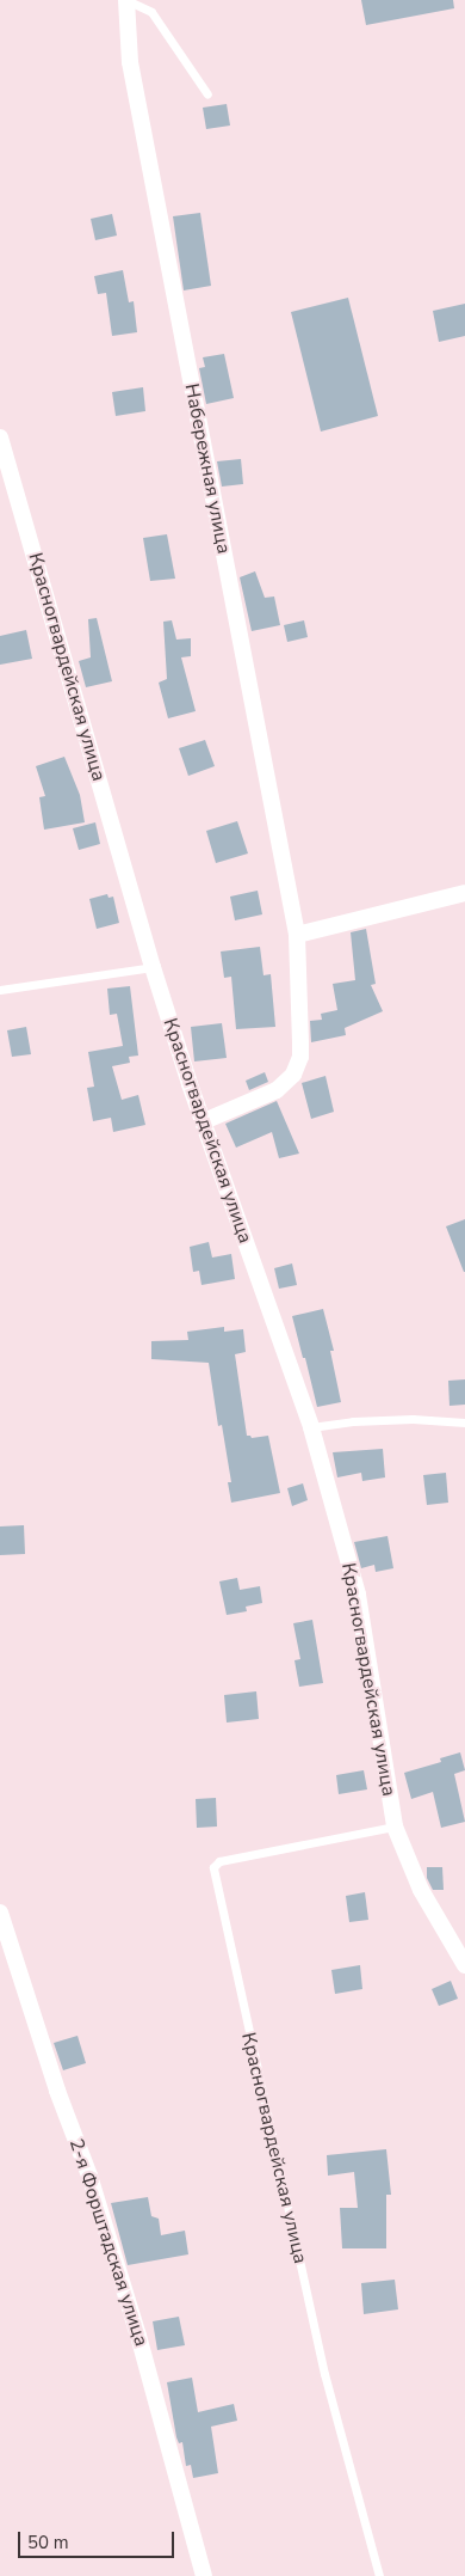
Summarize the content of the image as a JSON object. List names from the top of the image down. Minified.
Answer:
{"streets":{"street":["Набережная улица","Красногвардейская улица","2-я Форштадская улица"]},"crossings":[["Набережная улица","Красногвардейская улица"]],"scale_bar":"50 m"}
